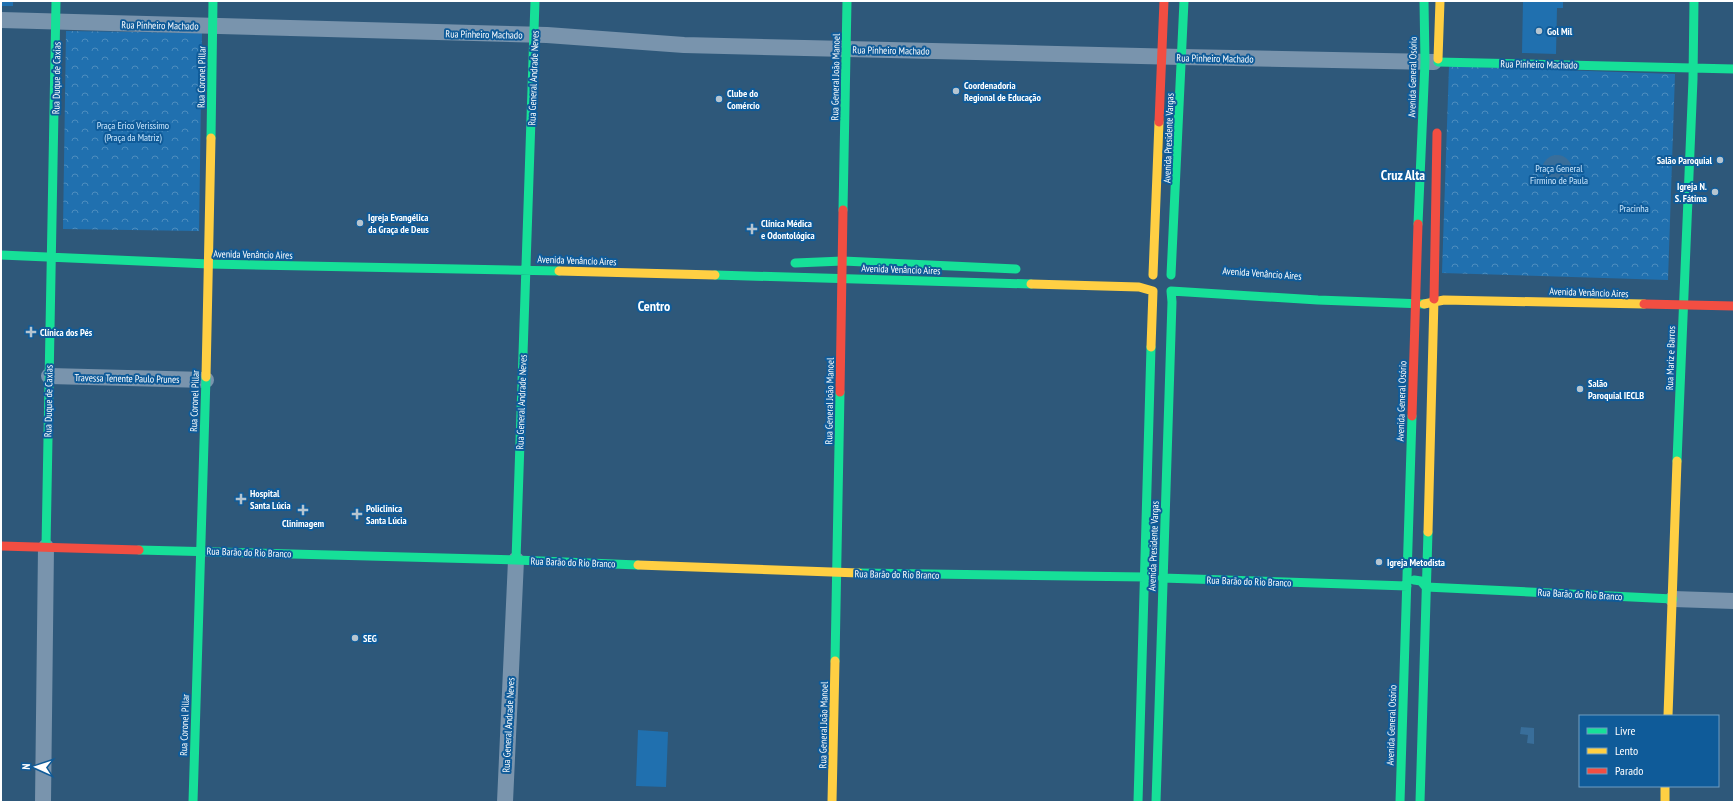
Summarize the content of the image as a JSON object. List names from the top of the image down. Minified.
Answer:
{"streets":{"main road":["Rua Pinheiro Machado","Rua Coronel Pillar","Rua General João Manoel","Avenida General Osório","Rua Duque de Caxias","Rua General Andrade Neves","Avenida Presidente Vargas","Avenida Venâncio Aires","Rua Mariz e Barros","Rua Barão do Rio Branco"],"street":["Travessa Tenente Paulo Prunes"]},"crossings":[["Rua Pinheiro Machado","Rua Coronel Pillar"],["Rua Pinheiro Machado","Rua General João Manoel"],["Rua Pinheiro Machado","Avenida General Osório"],["Rua Pinheiro Machado","Rua Duque de Caxias"],["Rua Pinheiro Machado","Rua General Andrade Neves"],["Rua Pinheiro Machado","Avenida Presidente Vargas"],["Rua Pinheiro Machado","Rua Mariz e Barros"],["Rua Coronel Pillar","Avenida Venâncio Aires"],["Rua Coronel Pillar","Travessa Tenente Paulo Prunes"],["Rua Coronel Pillar","Rua Barão do Rio Branco"],["Rua General João Manoel","Avenida Venâncio Aires"],["Rua General João Manoel","Rua Barão do Rio Branco"],["Avenida General Osório","Avenida Venâncio Aires"],["Avenida General Osório","Rua Barão do Rio Branco"],["Rua Duque de Caxias","Avenida Venâncio Aires"],["Rua Duque de Caxias","Travessa Tenente Paulo Prunes"],["Rua Duque de Caxias","Rua Barão do Rio Branco"],["Rua General Andrade Neves","Avenida Venâncio Aires"],["Rua General Andrade Neves","Rua Barão do Rio Branco"],["Avenida Presidente Vargas","Avenida Venâncio Aires"],["Avenida Presidente Vargas","Rua Barão do Rio Branco"],["Avenida Venâncio Aires","Rua Mariz e Barros"],["Rua Mariz e Barros","Rua Barão do Rio Branco"]],"districts":["Cruz Alta","Centro"],"parks":["Praça Erico Verissimo (Praça da Matriz)","Praça General Firmino de Paula","Pracinha"],"places":{"other":["Gol Mil","Coordenadoria Regional de Educação","Clube do Comércio","Salão Paroquial","Igreja N. S. Fátima","Igreja Evangélica da Graça de Deus","Salão Paroquial IECLB","Igreja Metodista","SEG"],"health":["Clínica Médica e Odontológica","Clínica dos Pés","Hospital Santa Lúcia","Clinimagem","Policlinica Santa Lúcia"]},"legend":["Livre","Lento","Parado"],"north":"left"}
